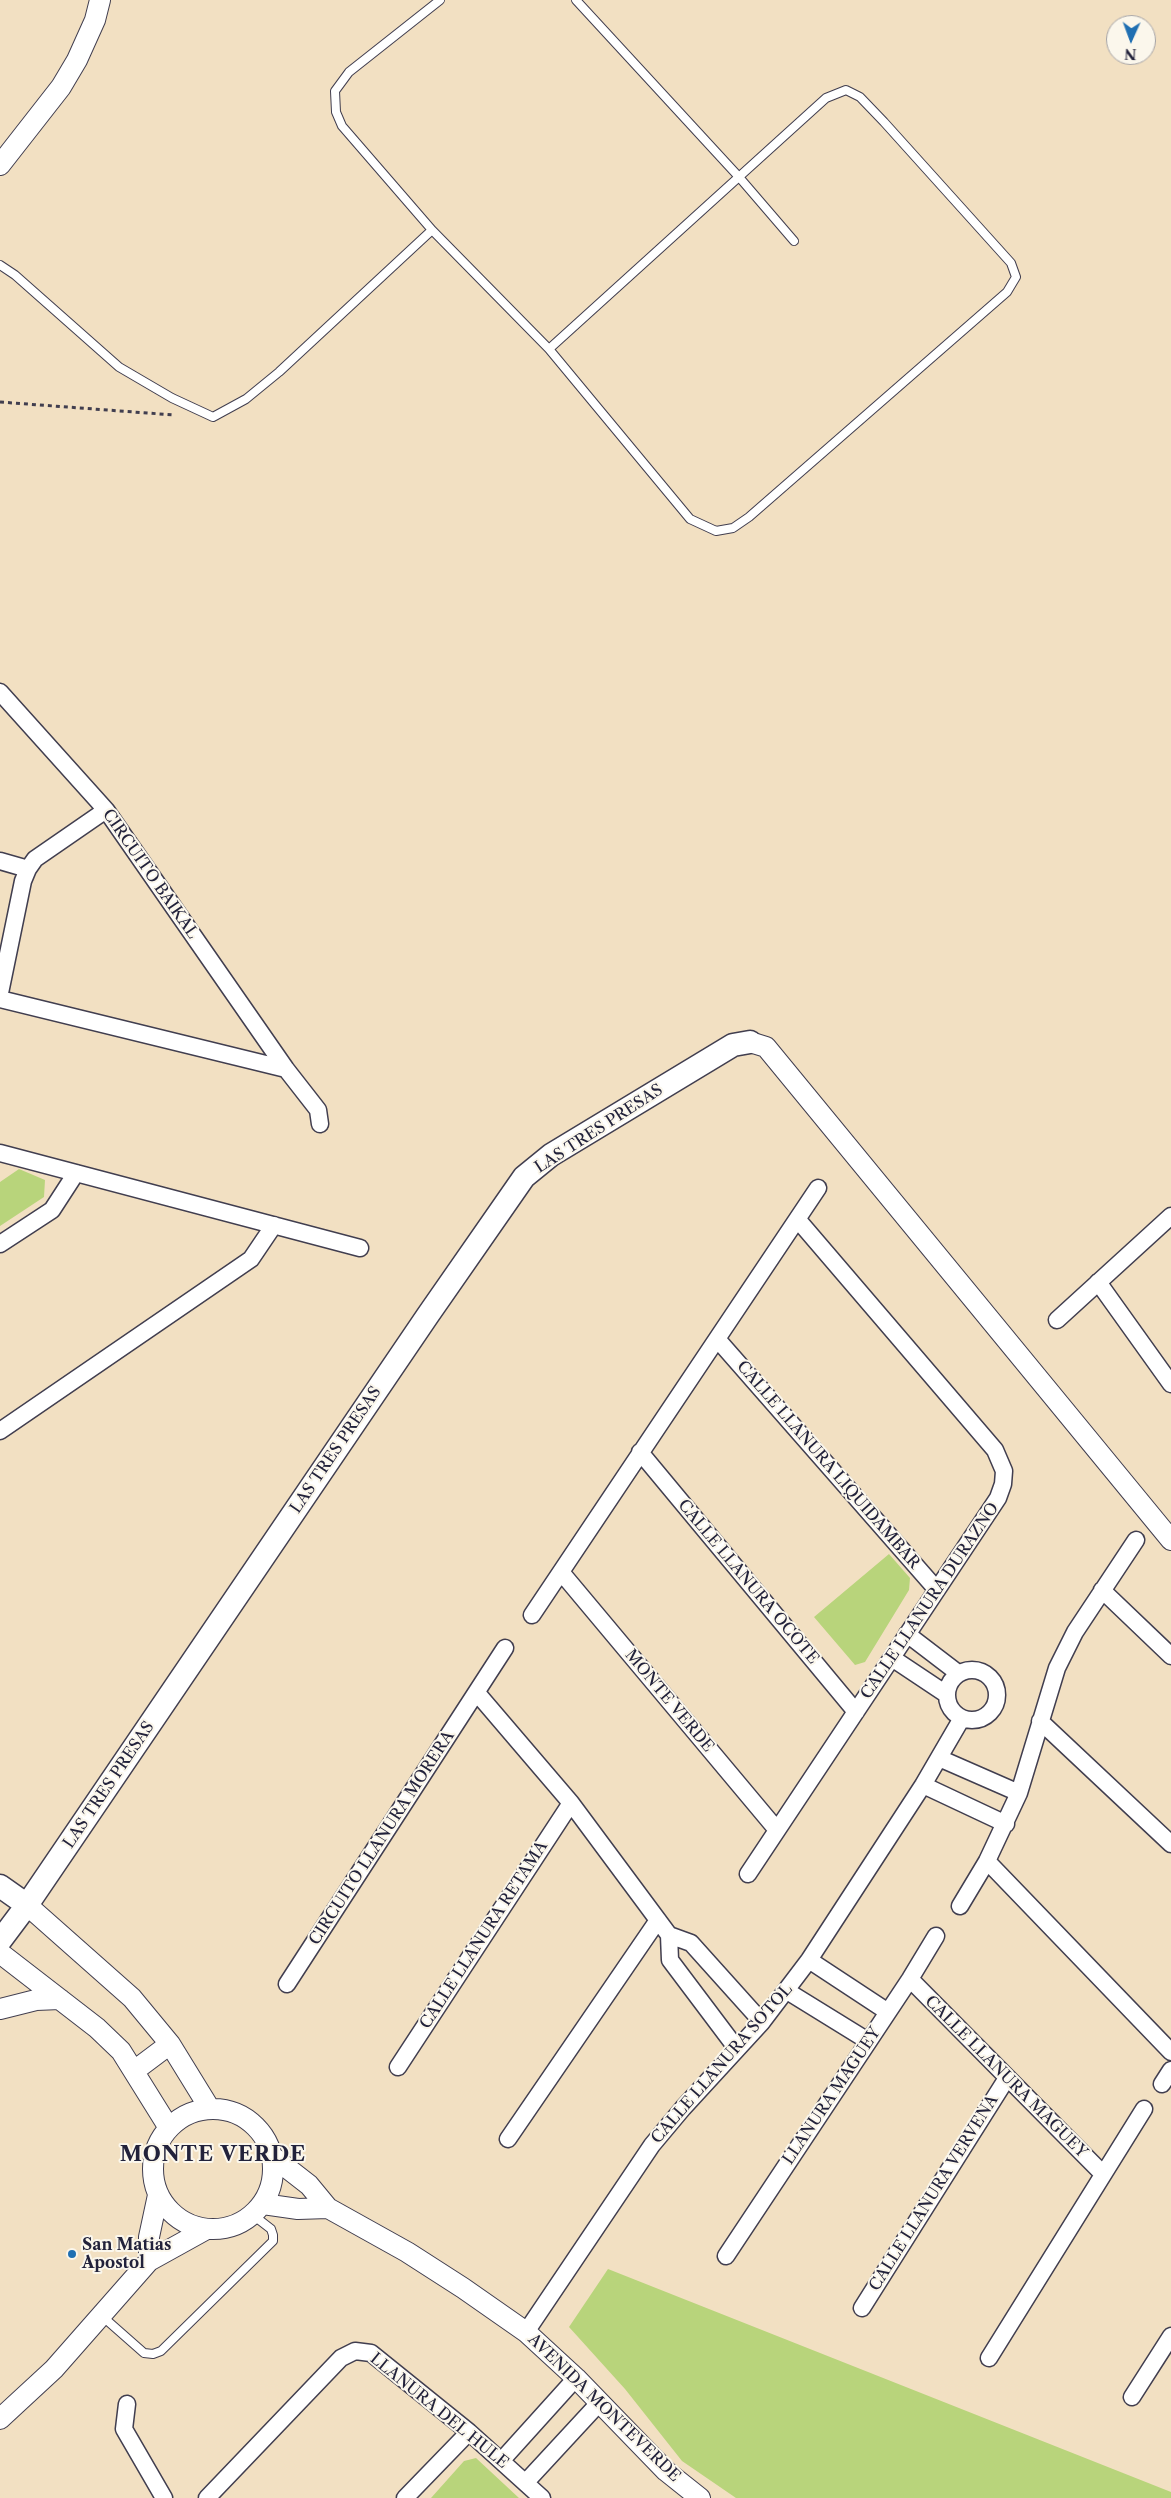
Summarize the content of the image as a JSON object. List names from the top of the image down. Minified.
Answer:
{"streets":{"main road":["LAS TRES PRESAS"],"street":["CIRCUITO BAIKAL","CALLE LLANURA LIQUIDAMBAR","CALLE LLANURA OCOTE","CALLE LLANURA DURAZNO","MONTE VERDE","CIRCUITO LLANURA MORERA","CALLE LLANURA RETAMA","CALLE LLANURA SOTOL","CALLE LLANURA MAGUEY","LLANURA MAGUEY","CALLE LLANURA VERVENA","AVENIDA MONTEVERDE","LLANURA DEL HULE"]},"crossings":[["CALLE LLANURA LIQUIDAMBAR","CALLE LLANURA DURAZNO"],["CALLE LLANURA OCOTE","CALLE LLANURA DURAZNO"],["CALLE LLANURA DURAZNO","MONTE VERDE"],["CALLE LLANURA SOTOL","AVENIDA MONTEVERDE"],["CALLE LLANURA MAGUEY","LLANURA MAGUEY"],["CALLE LLANURA MAGUEY","CALLE LLANURA VERVENA"]],"districts":["MONTE VERDE"],"places":["San Matias Apostol"],"north":"bottom"}
